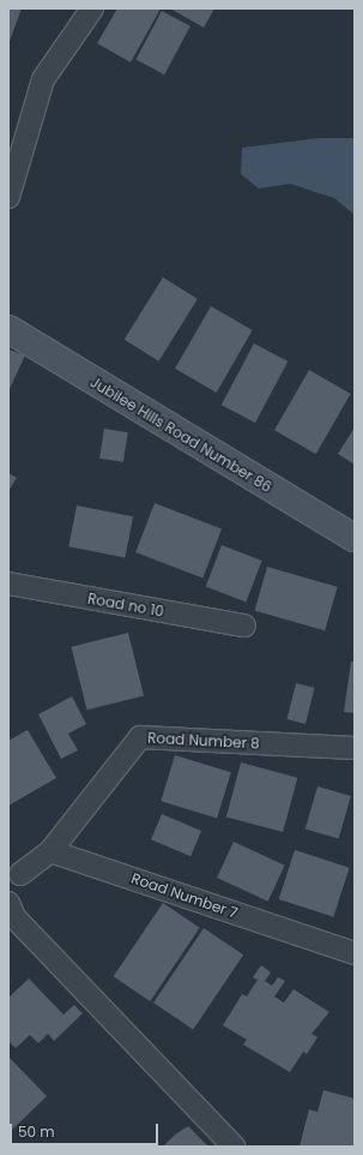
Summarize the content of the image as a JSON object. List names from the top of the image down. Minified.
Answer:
{"streets":{"street":["Jubilee Hills Road Number 86","Road no 10","Road Number 8","Road Number 7"]},"crossings":[["Road Number 8","Road Number 7"]],"scale_bar":"50 m"}
